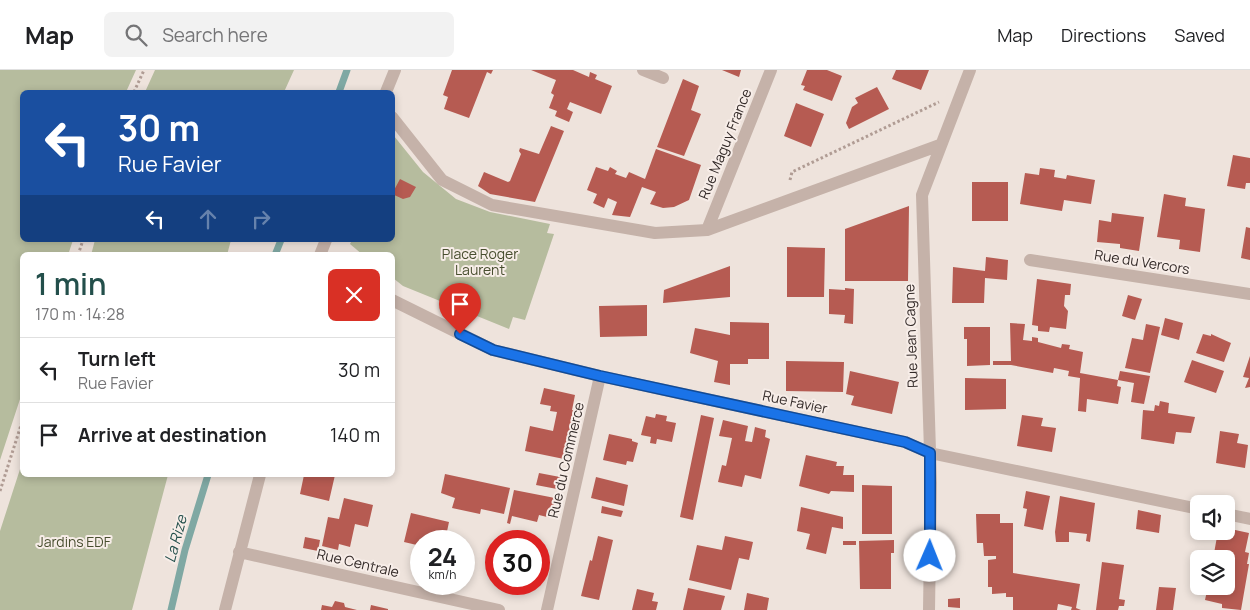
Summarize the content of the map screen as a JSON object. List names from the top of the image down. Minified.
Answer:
{"streets":{"street":["Rue Maguy France","Rue du Vercors","Rue Jean Cagne","Rue Favier","Rue du Commerce","Rue Centrale"]},"crossings":[["Rue Jean Cagne","Rue Favier"],["Rue Favier","Rue du Commerce"]],"water":["La Rize"],"parks":["Place Roger Laurent","Jardins EDF"],"page":{"header":"Map","search":"Search here","nav":["Map","Directions","Saved"],"turn":["30 m","Rue Favier"],"heading":["1 min","170 m · 14:28"],"list":[{"name":"Turn left","note":"Rue Favier","value":"30 m"},{"name":"Arrive at destination","value":"140 m"}],"speed":"24 km/h","limit":"30"}}
